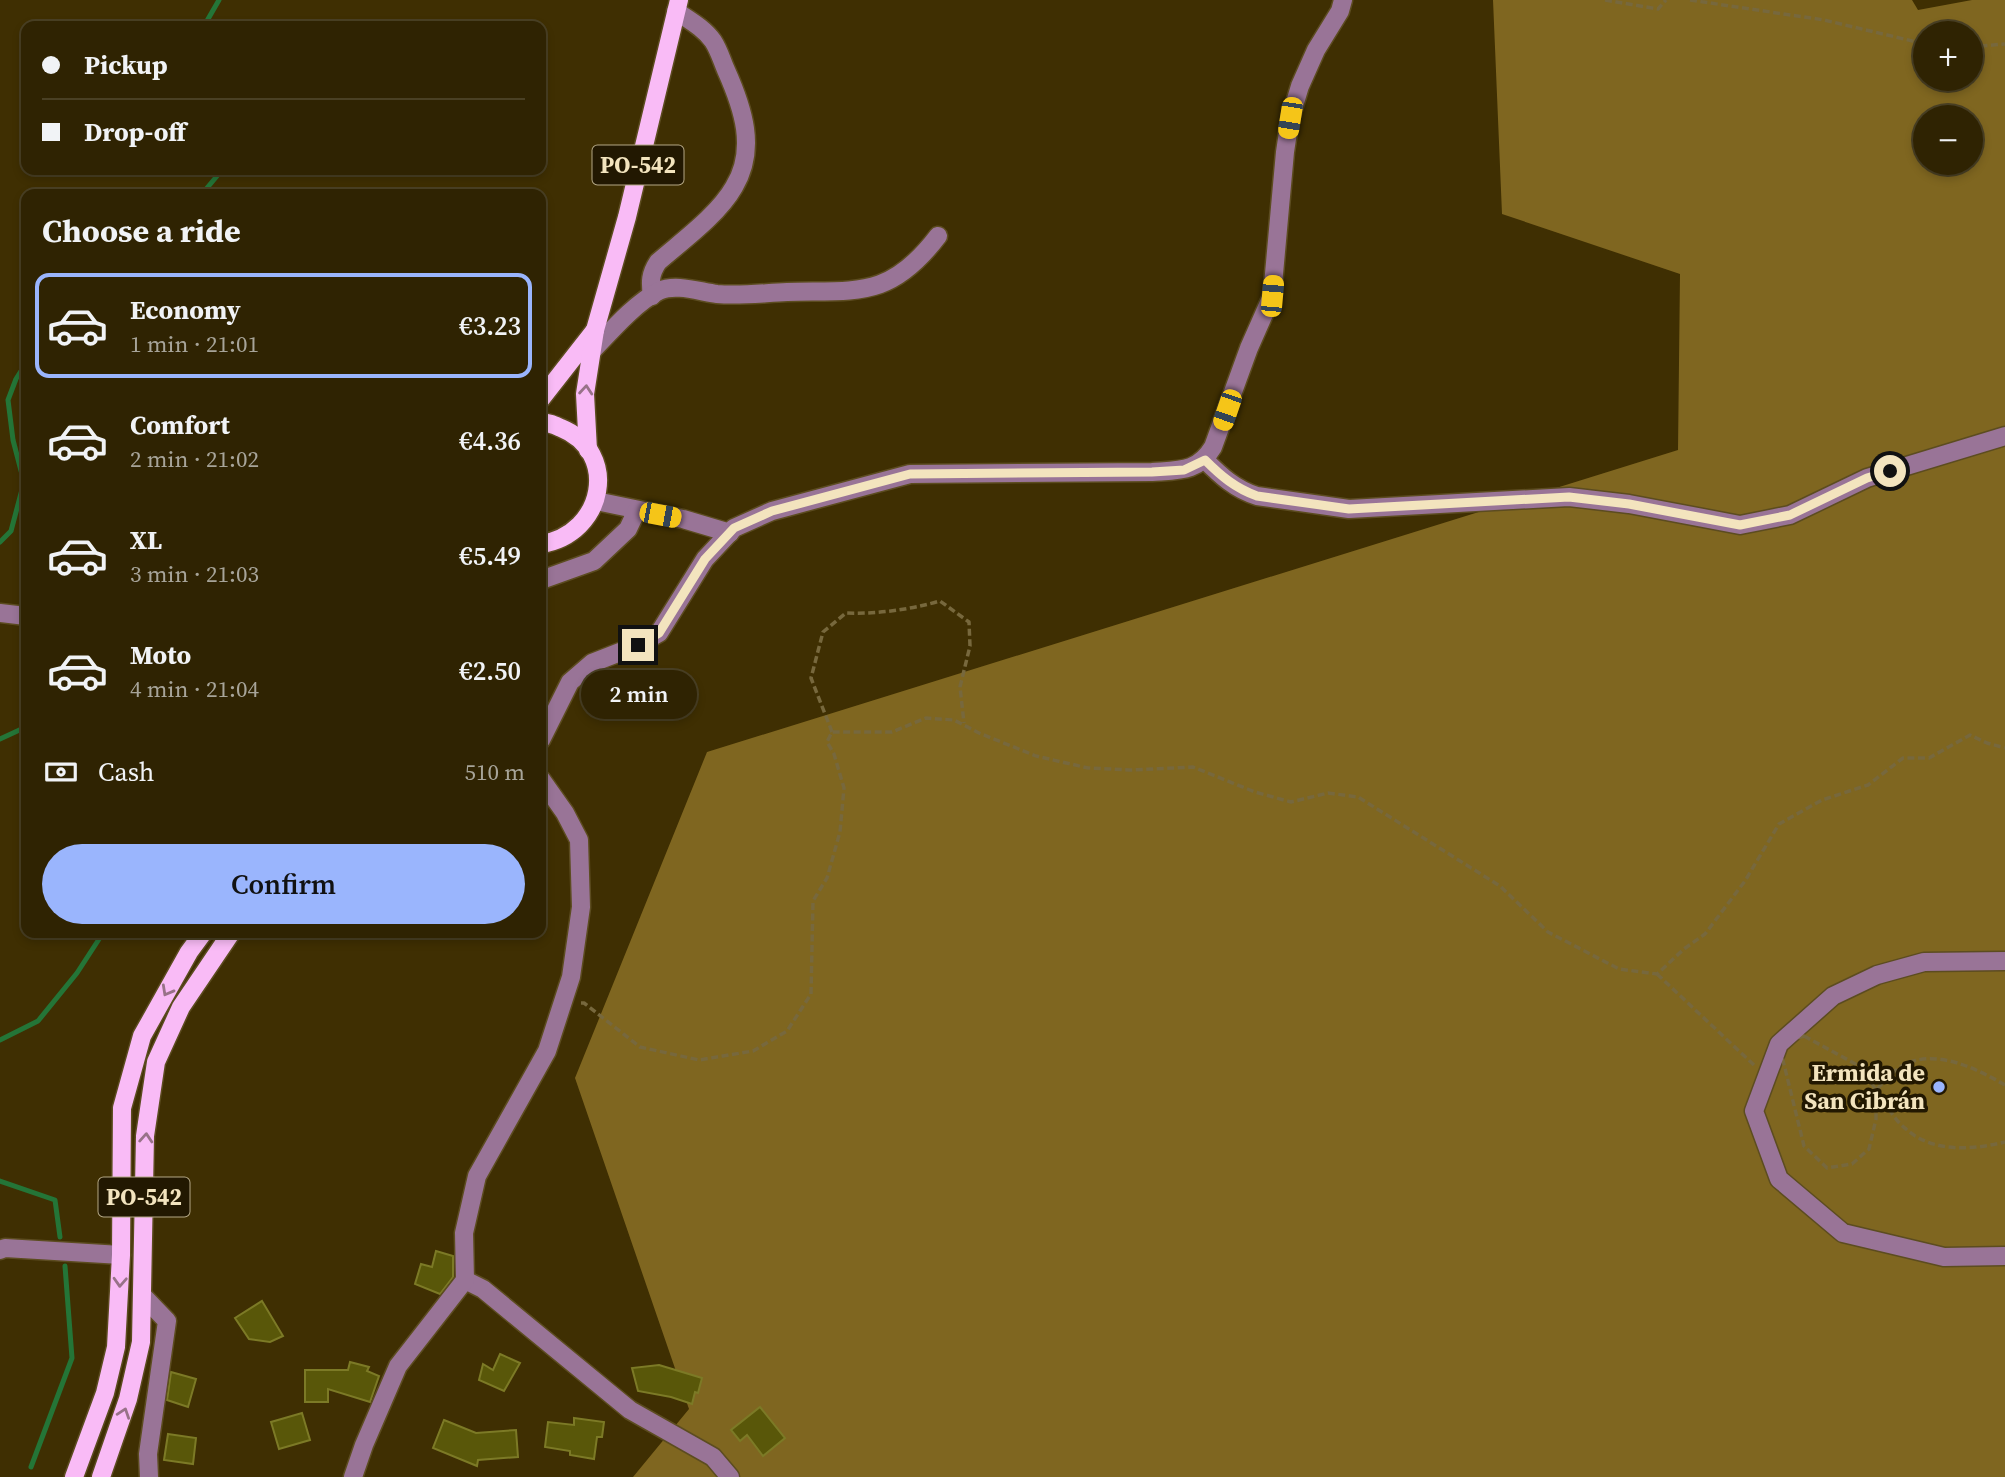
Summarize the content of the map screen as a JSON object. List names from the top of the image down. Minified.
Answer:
{"streets":{"main road":["PO-542"]},"places":["Ermida de San Cibrán"],"page":{"map_buttons":["+","−"],"banner":["Pickup","Drop-off"],"heading":"Choose a ride","list":[{"name":"Economy","note":"1 min · 21:01","value":"€3.23"},{"name":"Comfort","note":"2 min · 21:02","value":"€4.36"},{"name":"XL","note":"3 min · 21:03","value":"€5.49"},{"name":"Moto","note":"4 min · 21:04","value":"€2.50"}],"bubble":"2 min","pay":["Cash","510 m"],"buttons":"Confirm"}}
